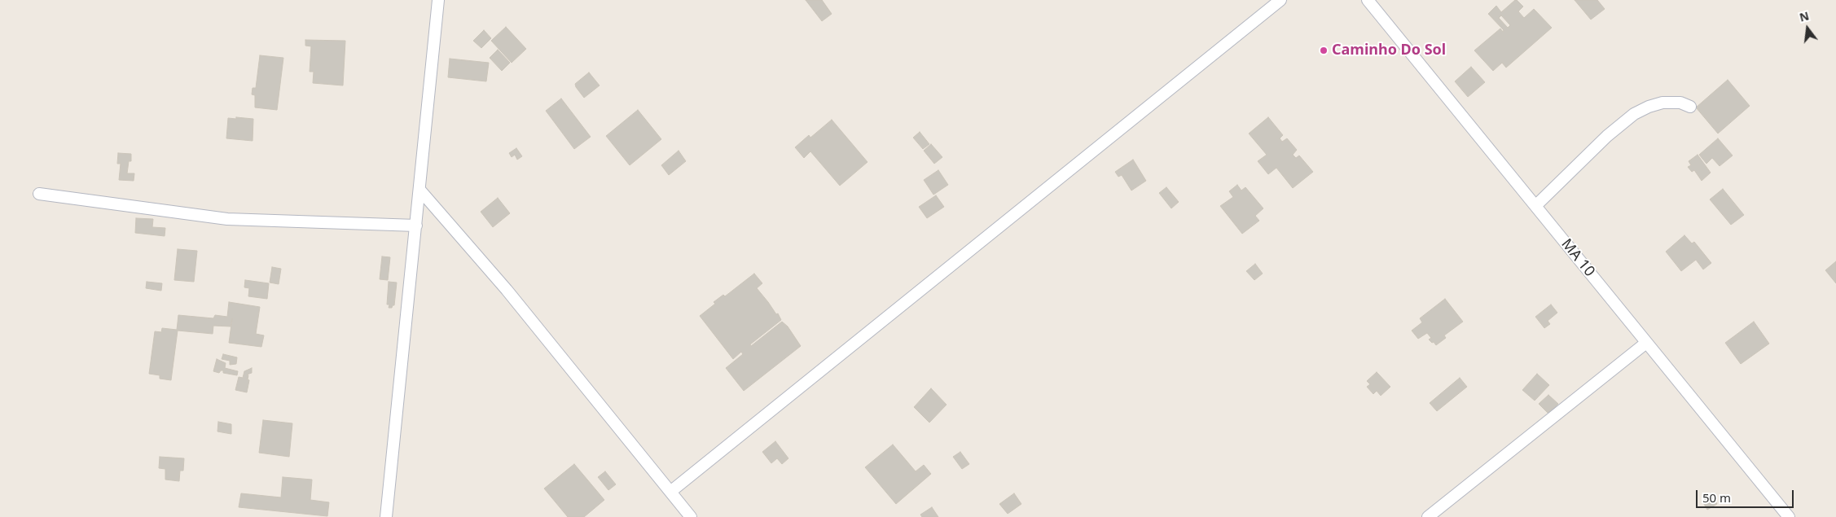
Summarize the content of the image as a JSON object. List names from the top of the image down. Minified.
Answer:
{"streets":{"street":["MA 10"]},"places":["Caminho Do Sol"],"scale_bar":"50 m","north":"top"}
